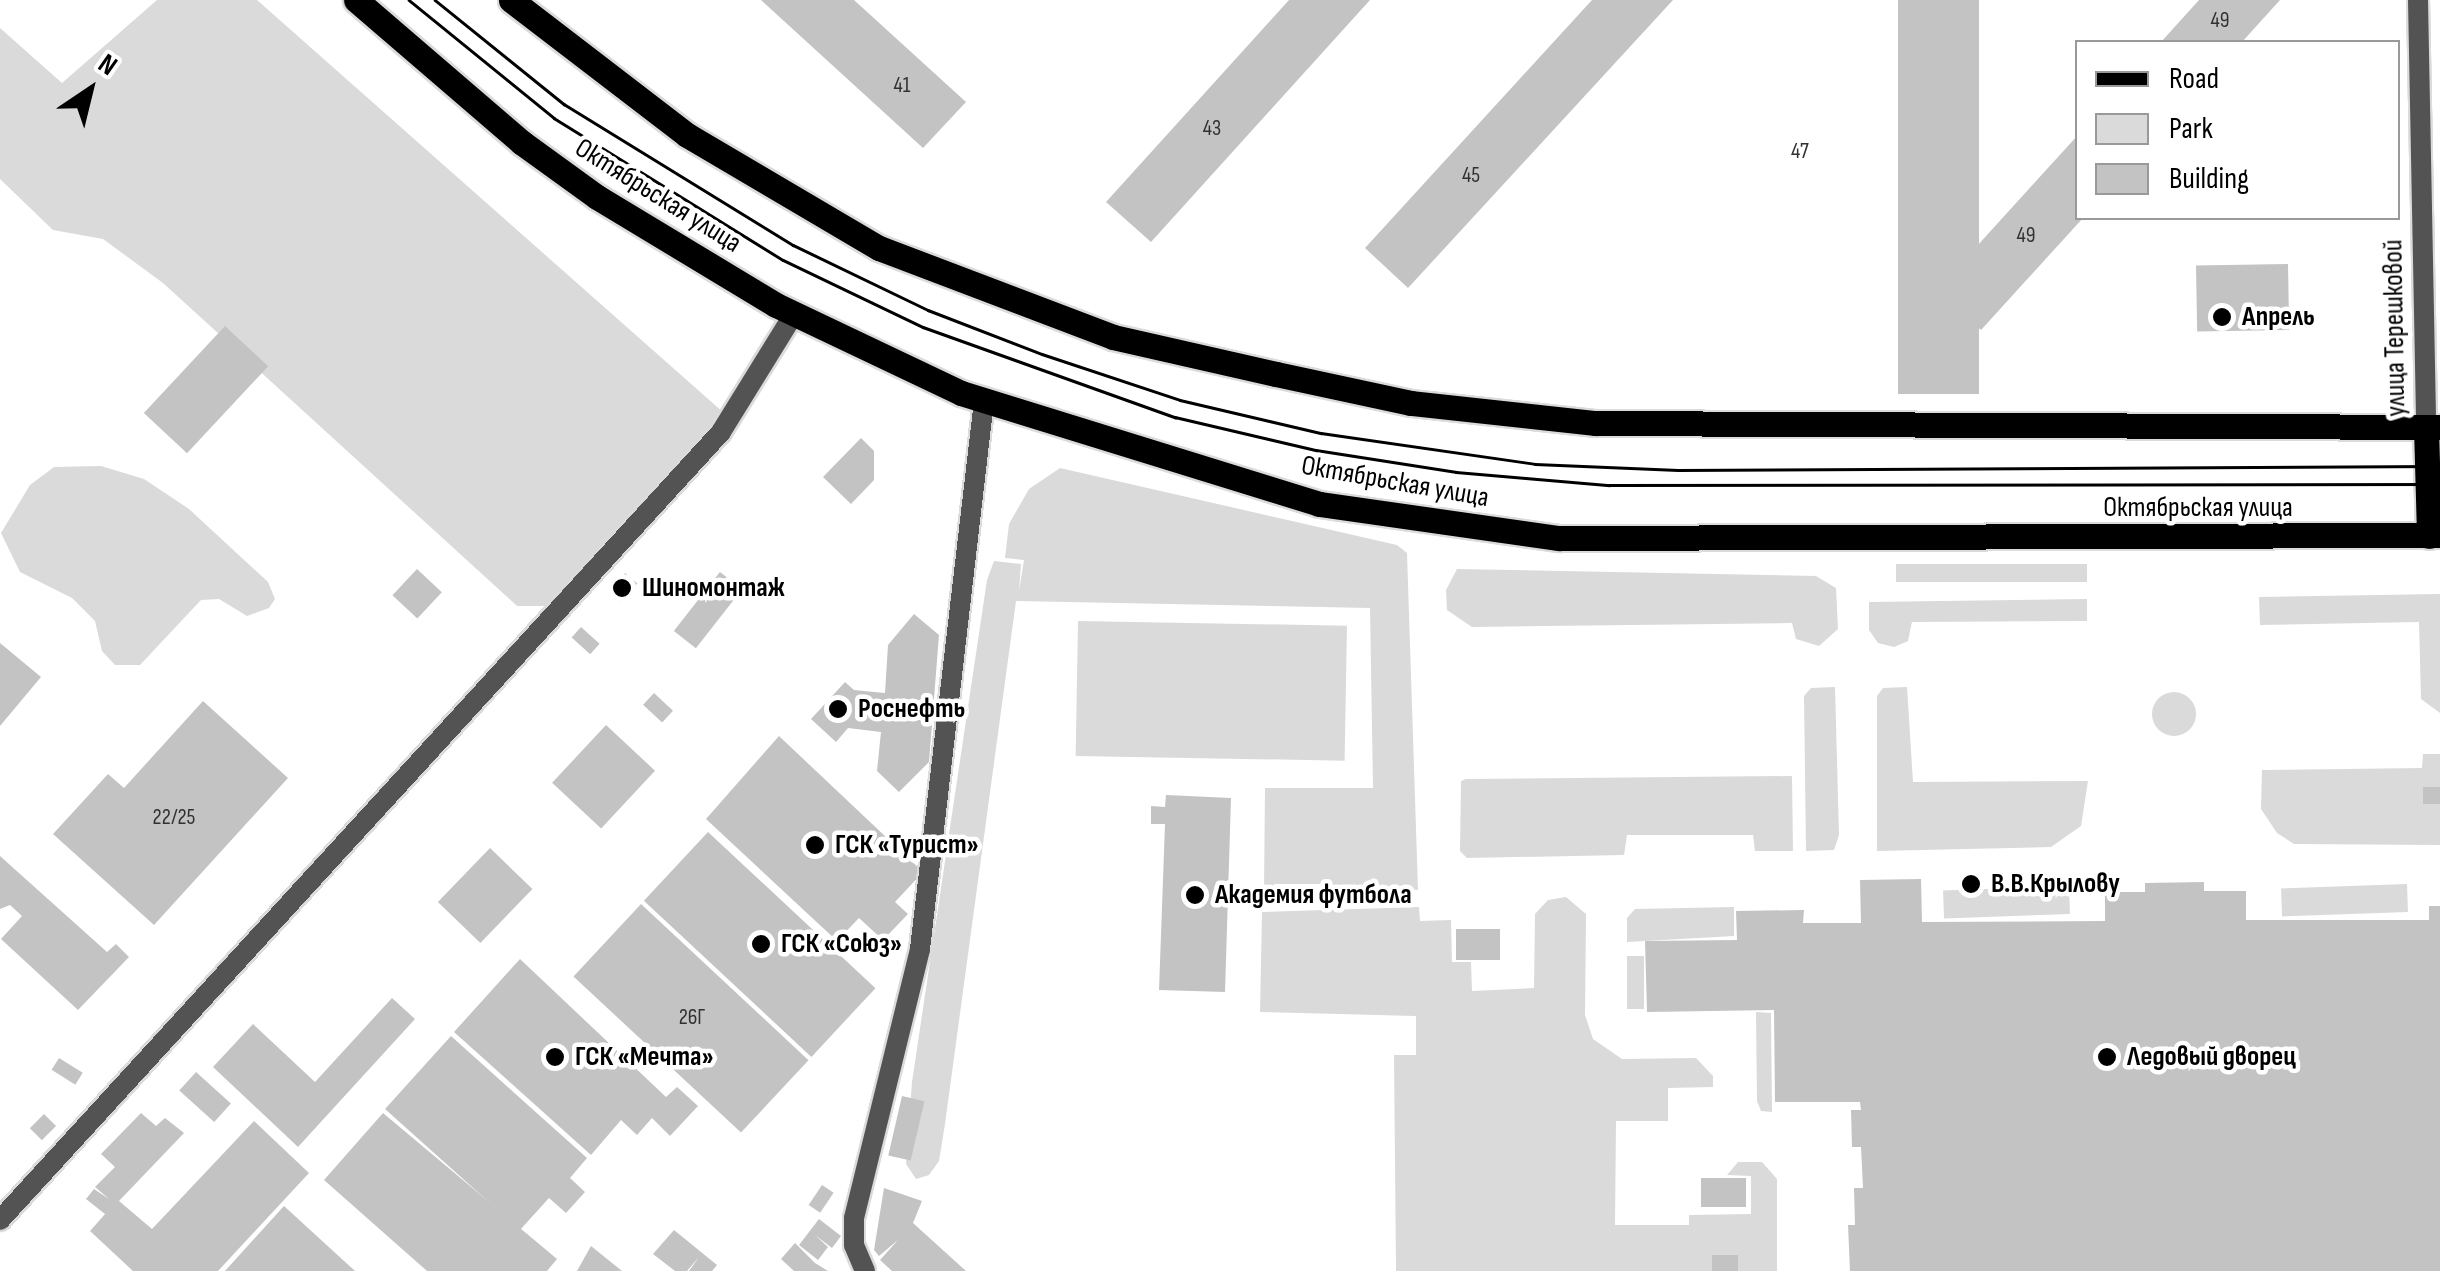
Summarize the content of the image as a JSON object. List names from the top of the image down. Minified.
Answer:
{"streets":{"main road":["Октябрьская улица","улица Терешковой"]},"crossings":[["Октябрьская улица","улица Терешковой"]],"places":["Апрель","Шиномонтаж","Роснефть","ГСК «Турист»","В.В.Крылову","Академия футбола","ГСК «Союз»","ГСК «Мечта»","Ледовый дворец"],"house_numbers":["49","41","43","47","45","49","22/25","26Г"],"legend":["Road","Park","Building"],"north":"top right"}
